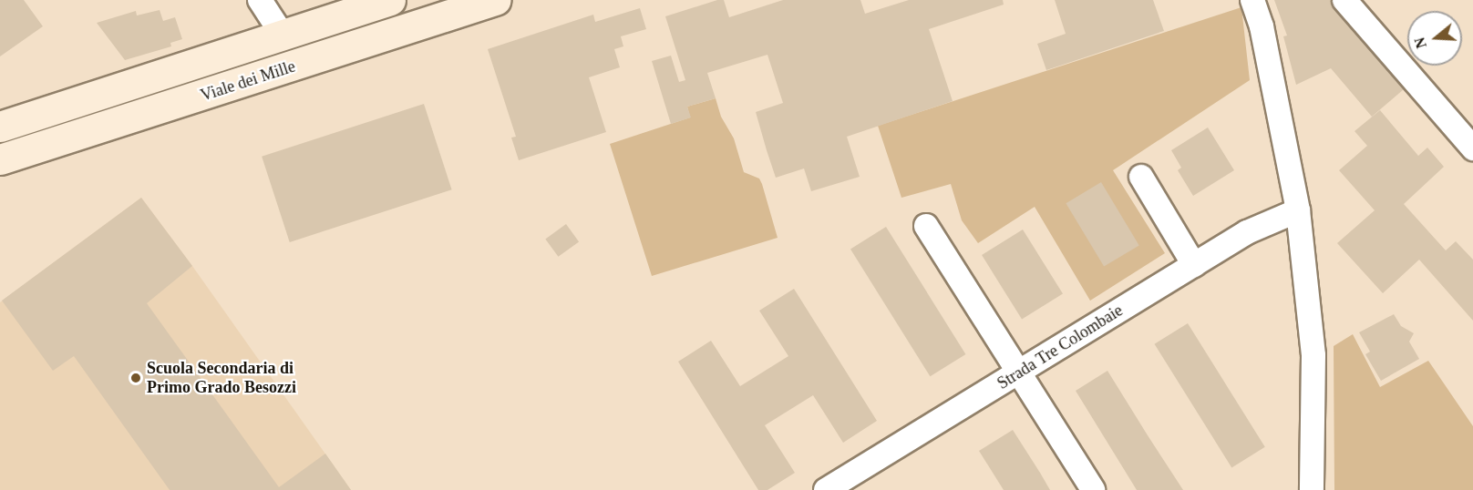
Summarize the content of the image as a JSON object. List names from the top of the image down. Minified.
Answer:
{"streets":{"main road":["Viale dei Mille"],"street":["Strada Tre Colombaie"]},"places":["Scuola Secondaria di Primo Grado Besozzi"],"north":"left"}
